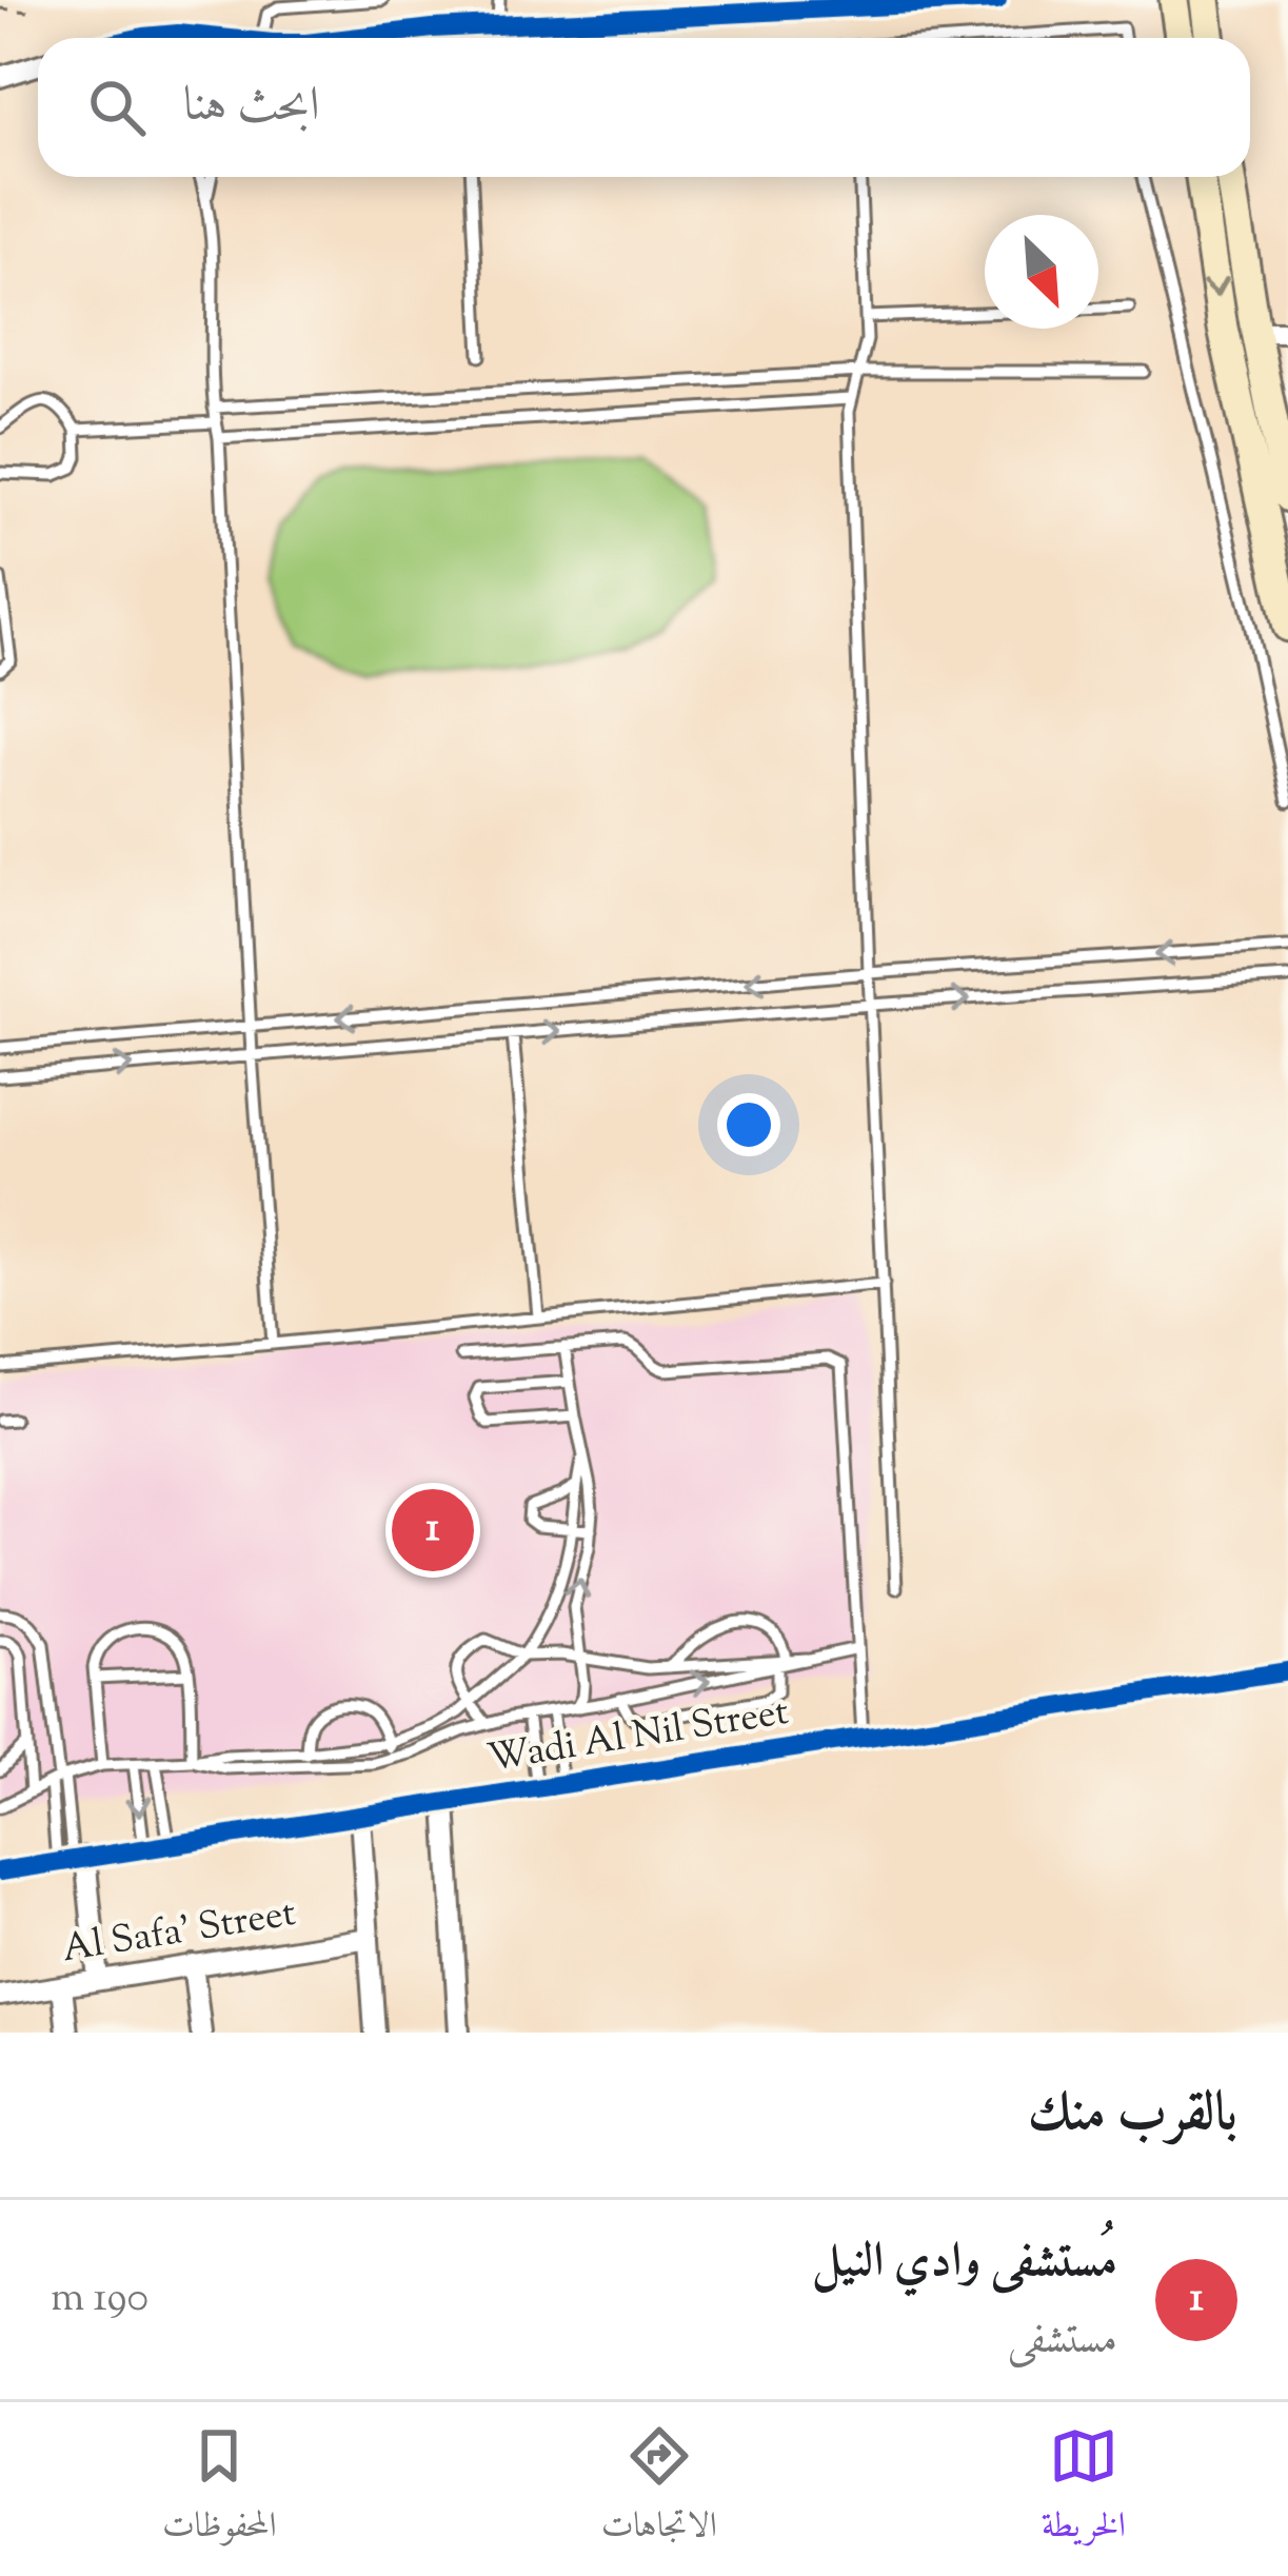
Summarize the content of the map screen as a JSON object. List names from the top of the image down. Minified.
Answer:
{"streets":{"street":["Wadi Al Nil Street","Al Safa' Street"]},"north":"bottom right","page":{"search":"ابحث هنا","pins":"1","heading":"بالقرب منك","list":[{"mark":"1","name":"مُستشفى وادي النيل","note":"مستشفى","value":"190 m"}],"nav":["الخريطة","الاتجاهات","المحفوظات"]}}
